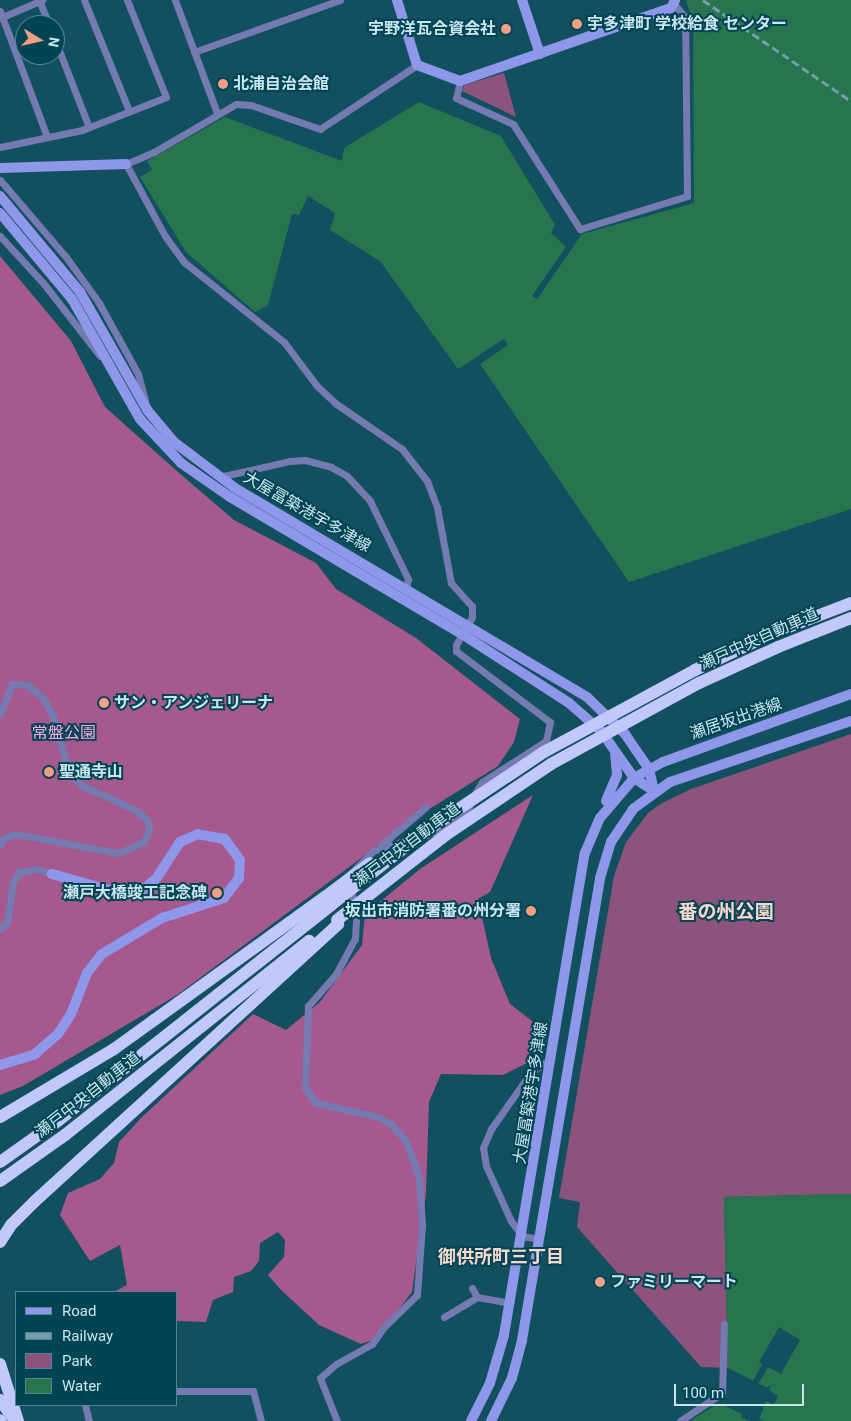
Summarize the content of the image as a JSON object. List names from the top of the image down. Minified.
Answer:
{"streets":{"highway":["瀬戸中央自動車道"],"main road":["大屋冨築港宇多津線","瀬居坂出港線"]},"crossings":[["大屋冨築港宇多津線","瀬居坂出港線"]],"districts":["番の州公園","御供所町三丁目"],"parks":["常盤公園"],"places":["宇多津町 学校給食 センター","宇野洋瓦合資会社","北浦自治会館","サン・アンジェリーナ","聖通寺山","瀬戸大橋竣工記念碑","坂出市消防署番の州分署","ファミリーマート"],"legend":["Road","Railway","Park","Water"],"scale_bar":"100 m","north":"right"}
